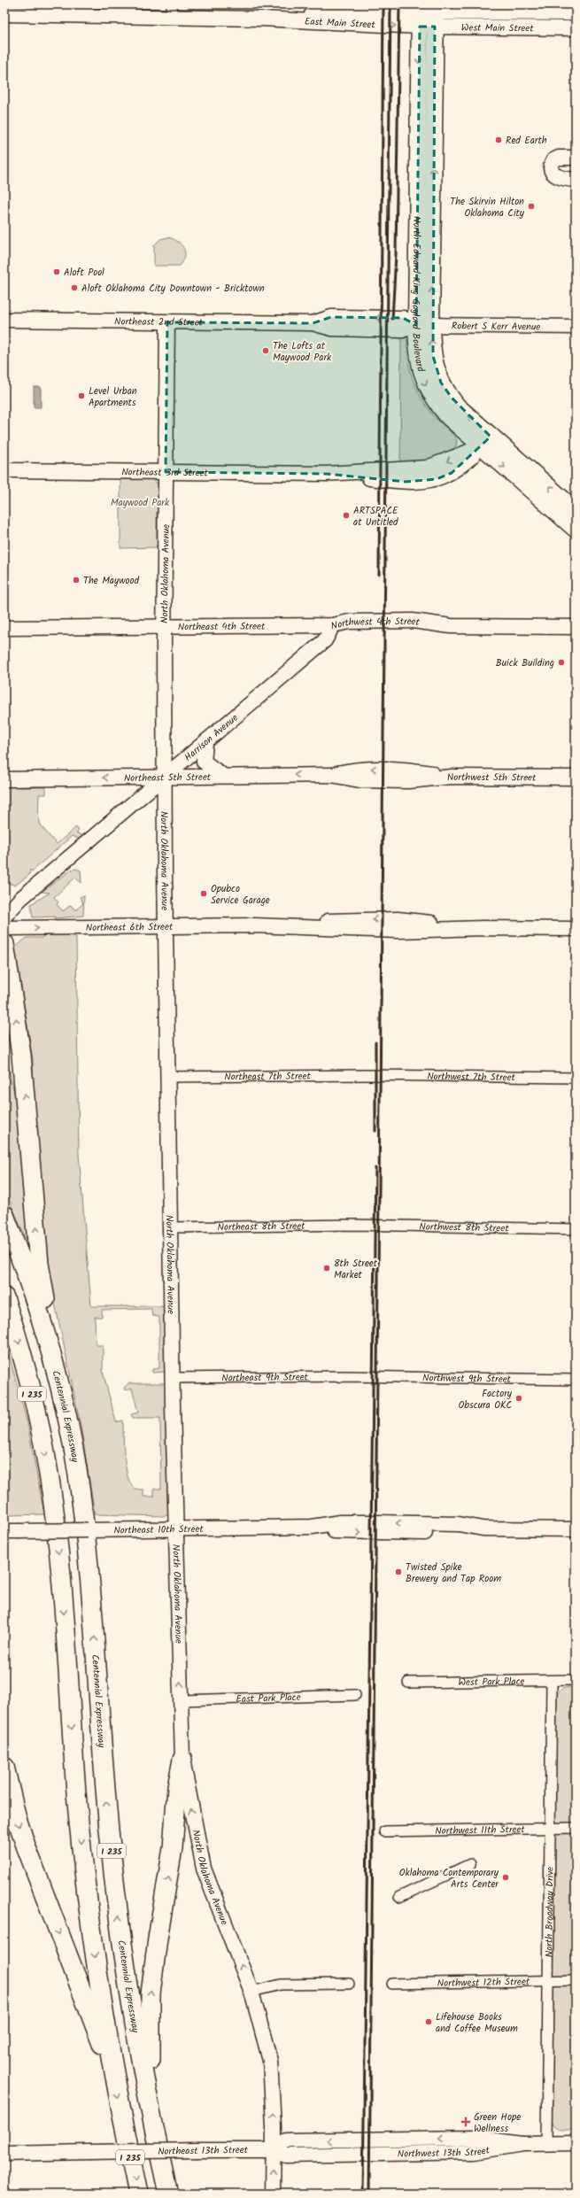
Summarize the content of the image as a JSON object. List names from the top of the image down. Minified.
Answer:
{"streets":{"highway":["I 235","Centennial Expressway"],"main road":["North Edward King Gaylord Boulevard"],"street":["East Main Street","West Main Street","Northeast 2nd Street","Robert S Kerr Avenue","Northeast 3rd Street","North Oklahoma Avenue","Northwest 4th Street","Northeast 4th Street","Harrison Avenue","Northeast 5th Street","Northwest 5th Street","Northeast 6th Street","Northeast 7th Street","Northwest 7th Street","Northeast 8th Street","Northwest 8th Street","Northeast 9th Street","Northwest 9th Street","Northeast 10th Street","West Park Place","East Park Place","Northwest 11th Street","North Broadway Drive","Northwest 12th Street","Northeast 13th Street","Northwest 13th Street"]},"crossings":[["East Main Street","West Main Street"],["East Main Street","North Edward King Gaylord Boulevard"],["West Main Street","North Edward King Gaylord Boulevard"],["North Edward King Gaylord Boulevard","Northeast 2nd Street"],["North Edward King Gaylord Boulevard","Robert S Kerr Avenue"],["North Edward King Gaylord Boulevard","Northeast 3rd Street"],["Northeast 2nd Street","Robert S Kerr Avenue"],["Northeast 2nd Street","North Oklahoma Avenue"],["Northeast 3rd Street","North Oklahoma Avenue"],["North Oklahoma Avenue","Northeast 4th Street"],["North Oklahoma Avenue","Harrison Avenue"],["North Oklahoma Avenue","Northeast 5th Street"],["North Oklahoma Avenue","Northeast 6th Street"],["North Oklahoma Avenue","Northeast 7th Street"],["North Oklahoma Avenue","Northeast 8th Street"],["North Oklahoma Avenue","Northeast 9th Street"],["North Oklahoma Avenue","Northeast 10th Street"],["North Oklahoma Avenue","East Park Place"],["North Oklahoma Avenue","Northeast 13th Street"],["North Oklahoma Avenue","Northwest 13th Street"],["Northwest 4th Street","Northeast 4th Street"],["Northwest 4th Street","Harrison Avenue"],["Northeast 4th Street","Harrison Avenue"],["Harrison Avenue","Northeast 5th Street"],["Northeast 5th Street","Northwest 5th Street"],["Northeast 7th Street","Northwest 7th Street"],["Northeast 8th Street","Northwest 8th Street"],["Northeast 9th Street","Northwest 9th Street"],["West Park Place","North Broadway Drive"],["Northwest 11th Street","North Broadway Drive"],["North Broadway Drive","Northwest 12th Street"],["North Broadway Drive","Northwest 13th Street"],["Northeast 13th Street","Northwest 13th Street"]],"one_way":["Northeast 5th Street"],"parks":["Maywood Park"],"places":{"other":["Red Earth","The Skirvin Hilton Oklahoma City","Aloft Pool","Aloft Oklahoma City Downtown - Bricktown","The Lofts at Maywood Park","Level Urban Apartments","ARTSPACE at Untitled","The Maywood","Buick Building","Opubco Service Garage","8th Street Market","Factory Obscura OKC","Twisted Spike Brewery and Tap Room","Oklahoma Contemporary Arts Center","Lifehouse Books and Coffee Museum"],"health":["Green Hope Wellness"]}}
